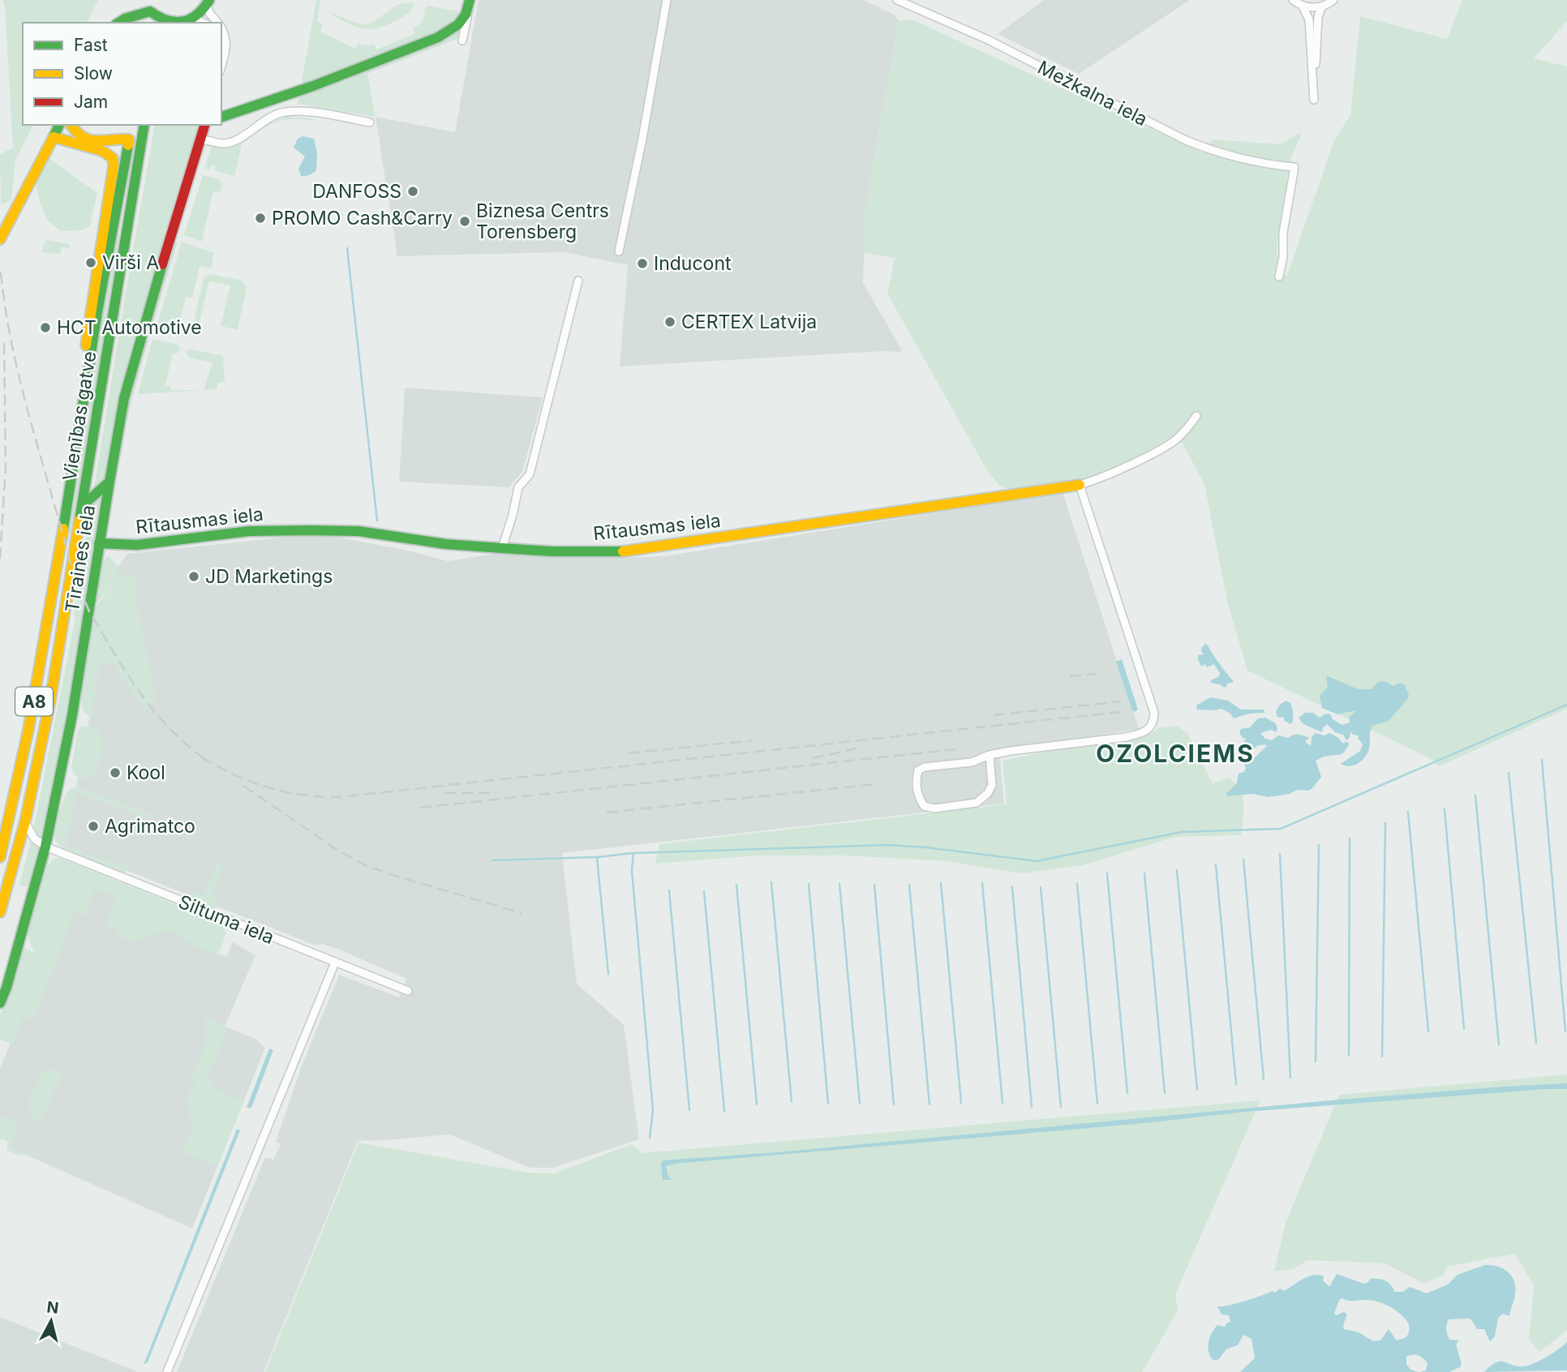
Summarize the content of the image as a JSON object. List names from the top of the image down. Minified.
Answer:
{"streets":{"main road":["Vienības gatve","Rītausmas iela","Tīraines iela","A8"],"street":["Mežkalna iela","Siltuma iela"]},"crossings":[["Rītausmas iela","Tīraines iela"],["Tīraines iela","Siltuma iela"]],"districts":["OZOLCIEMS"],"places":["DANFOSS","PROMO Cash&Carry","Biznesa Centrs Torensberg","Virši A","Inducont","CERTEX Latvija","HCT Automotive","JD Marketings","Kool","Agrimatco"],"legend":["Fast","Slow","Jam"],"north":"top"}
